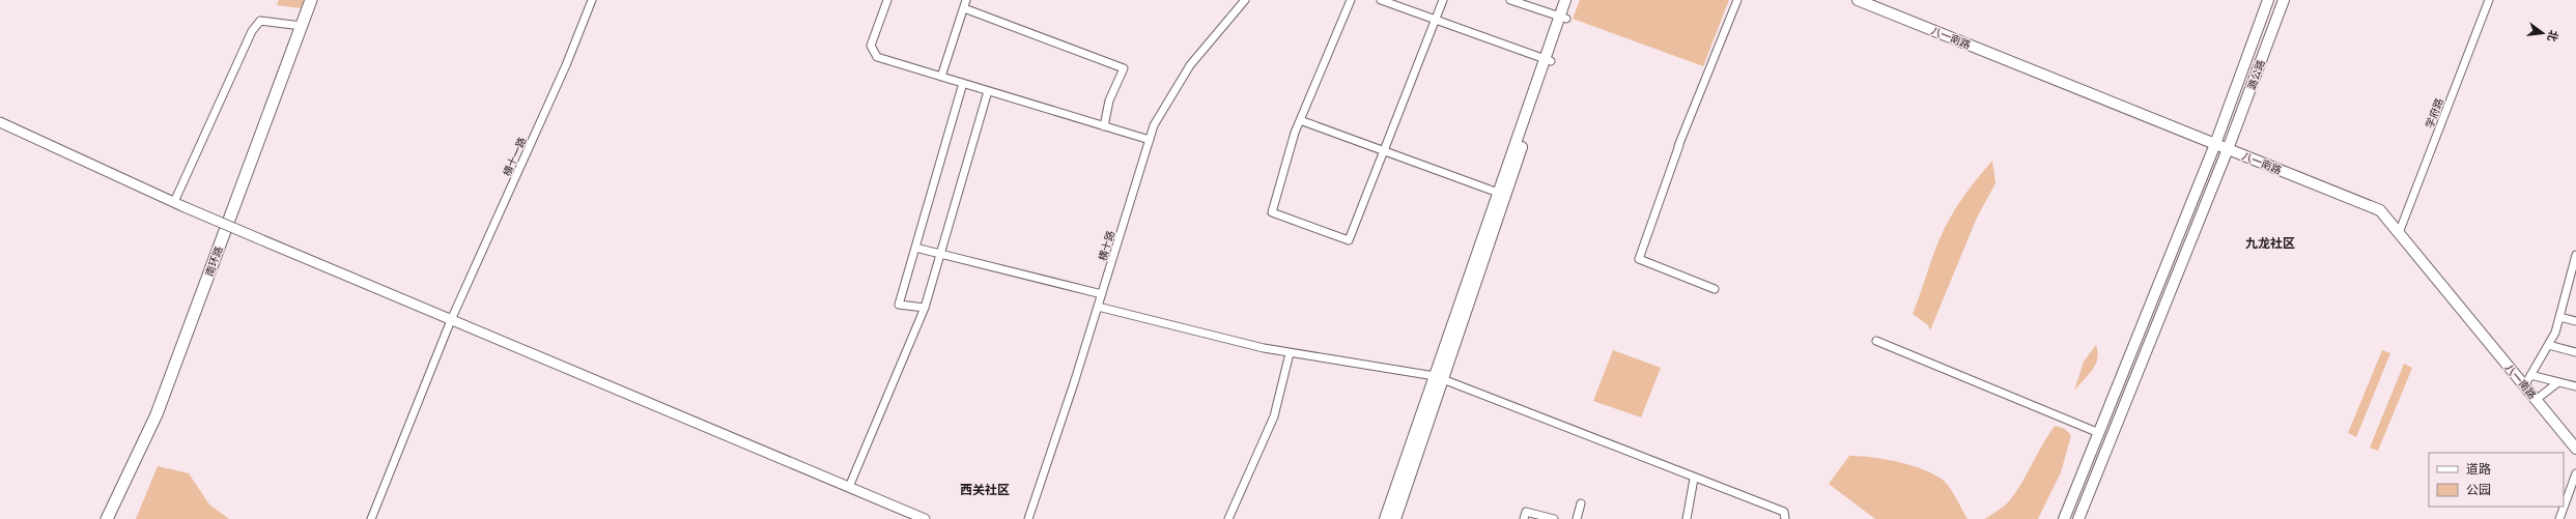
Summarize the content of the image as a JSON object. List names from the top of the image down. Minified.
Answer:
{"streets":{"main road":["八一南路","潞公路","南环路"],"street":["学府路","横十一路","横十路"]},"crossings":[["八一南路","潞公路"],["八一南路","学府路"]],"districts":["九龙社区","西关社区"],"legend":["道路","公园"],"north":"right"}
